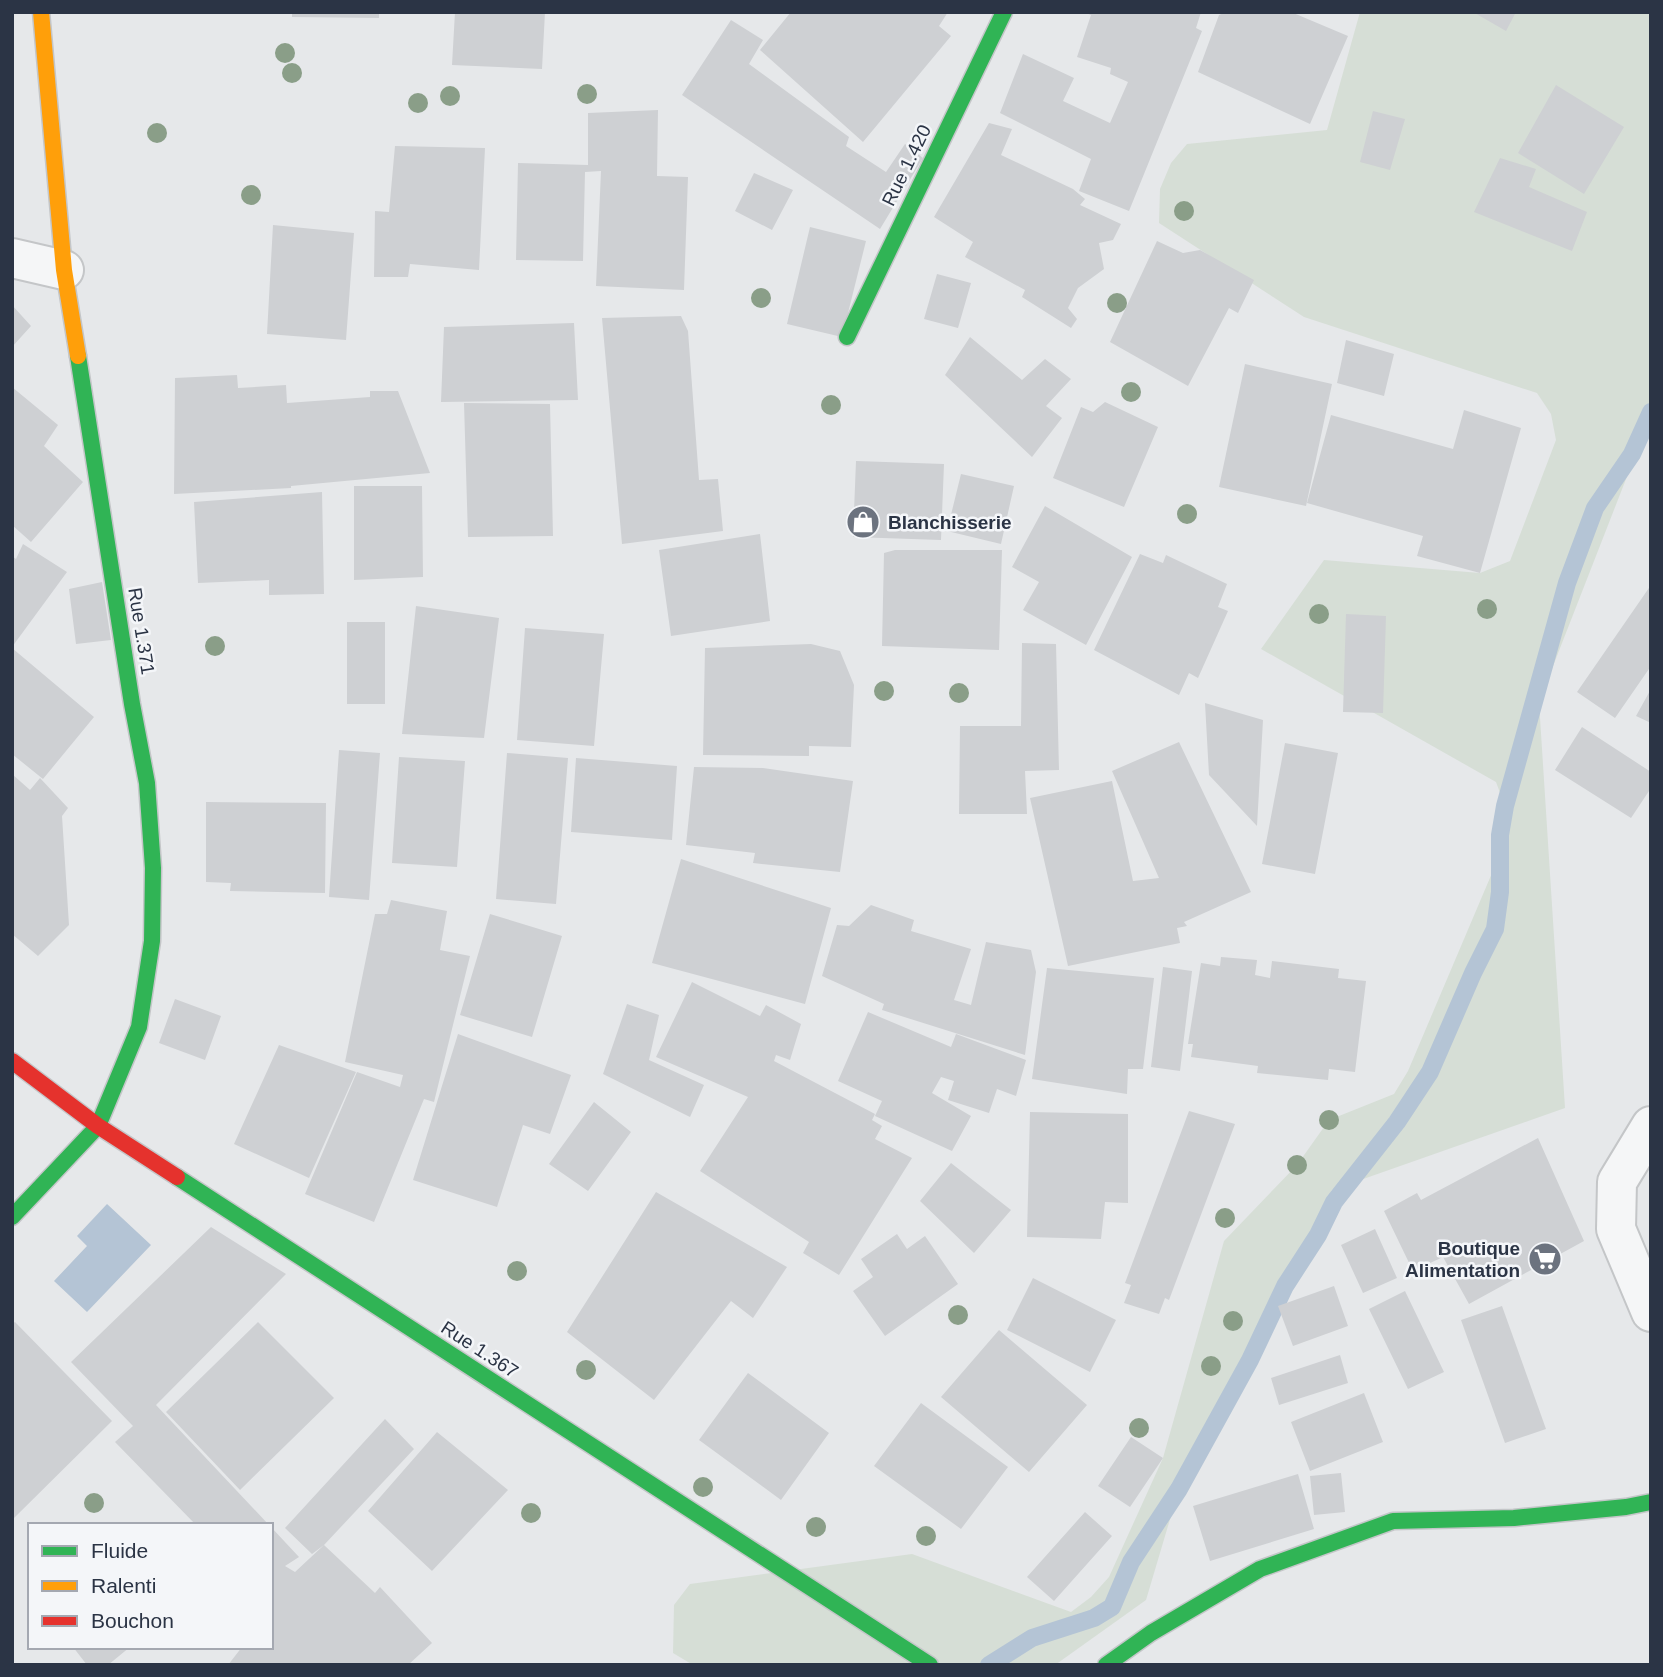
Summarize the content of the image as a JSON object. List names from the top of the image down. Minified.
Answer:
{"streets":{"street":["Rue 1.420","Rue 1.371","Rue 1.367"]},"crossings":[["Rue 1.371","Rue 1.367"]],"places":{"shop":["Blanchisserie"],"supermarket":["Boutique Alimentation"]},"legend":["Fluide","Ralenti","Bouchon"]}
